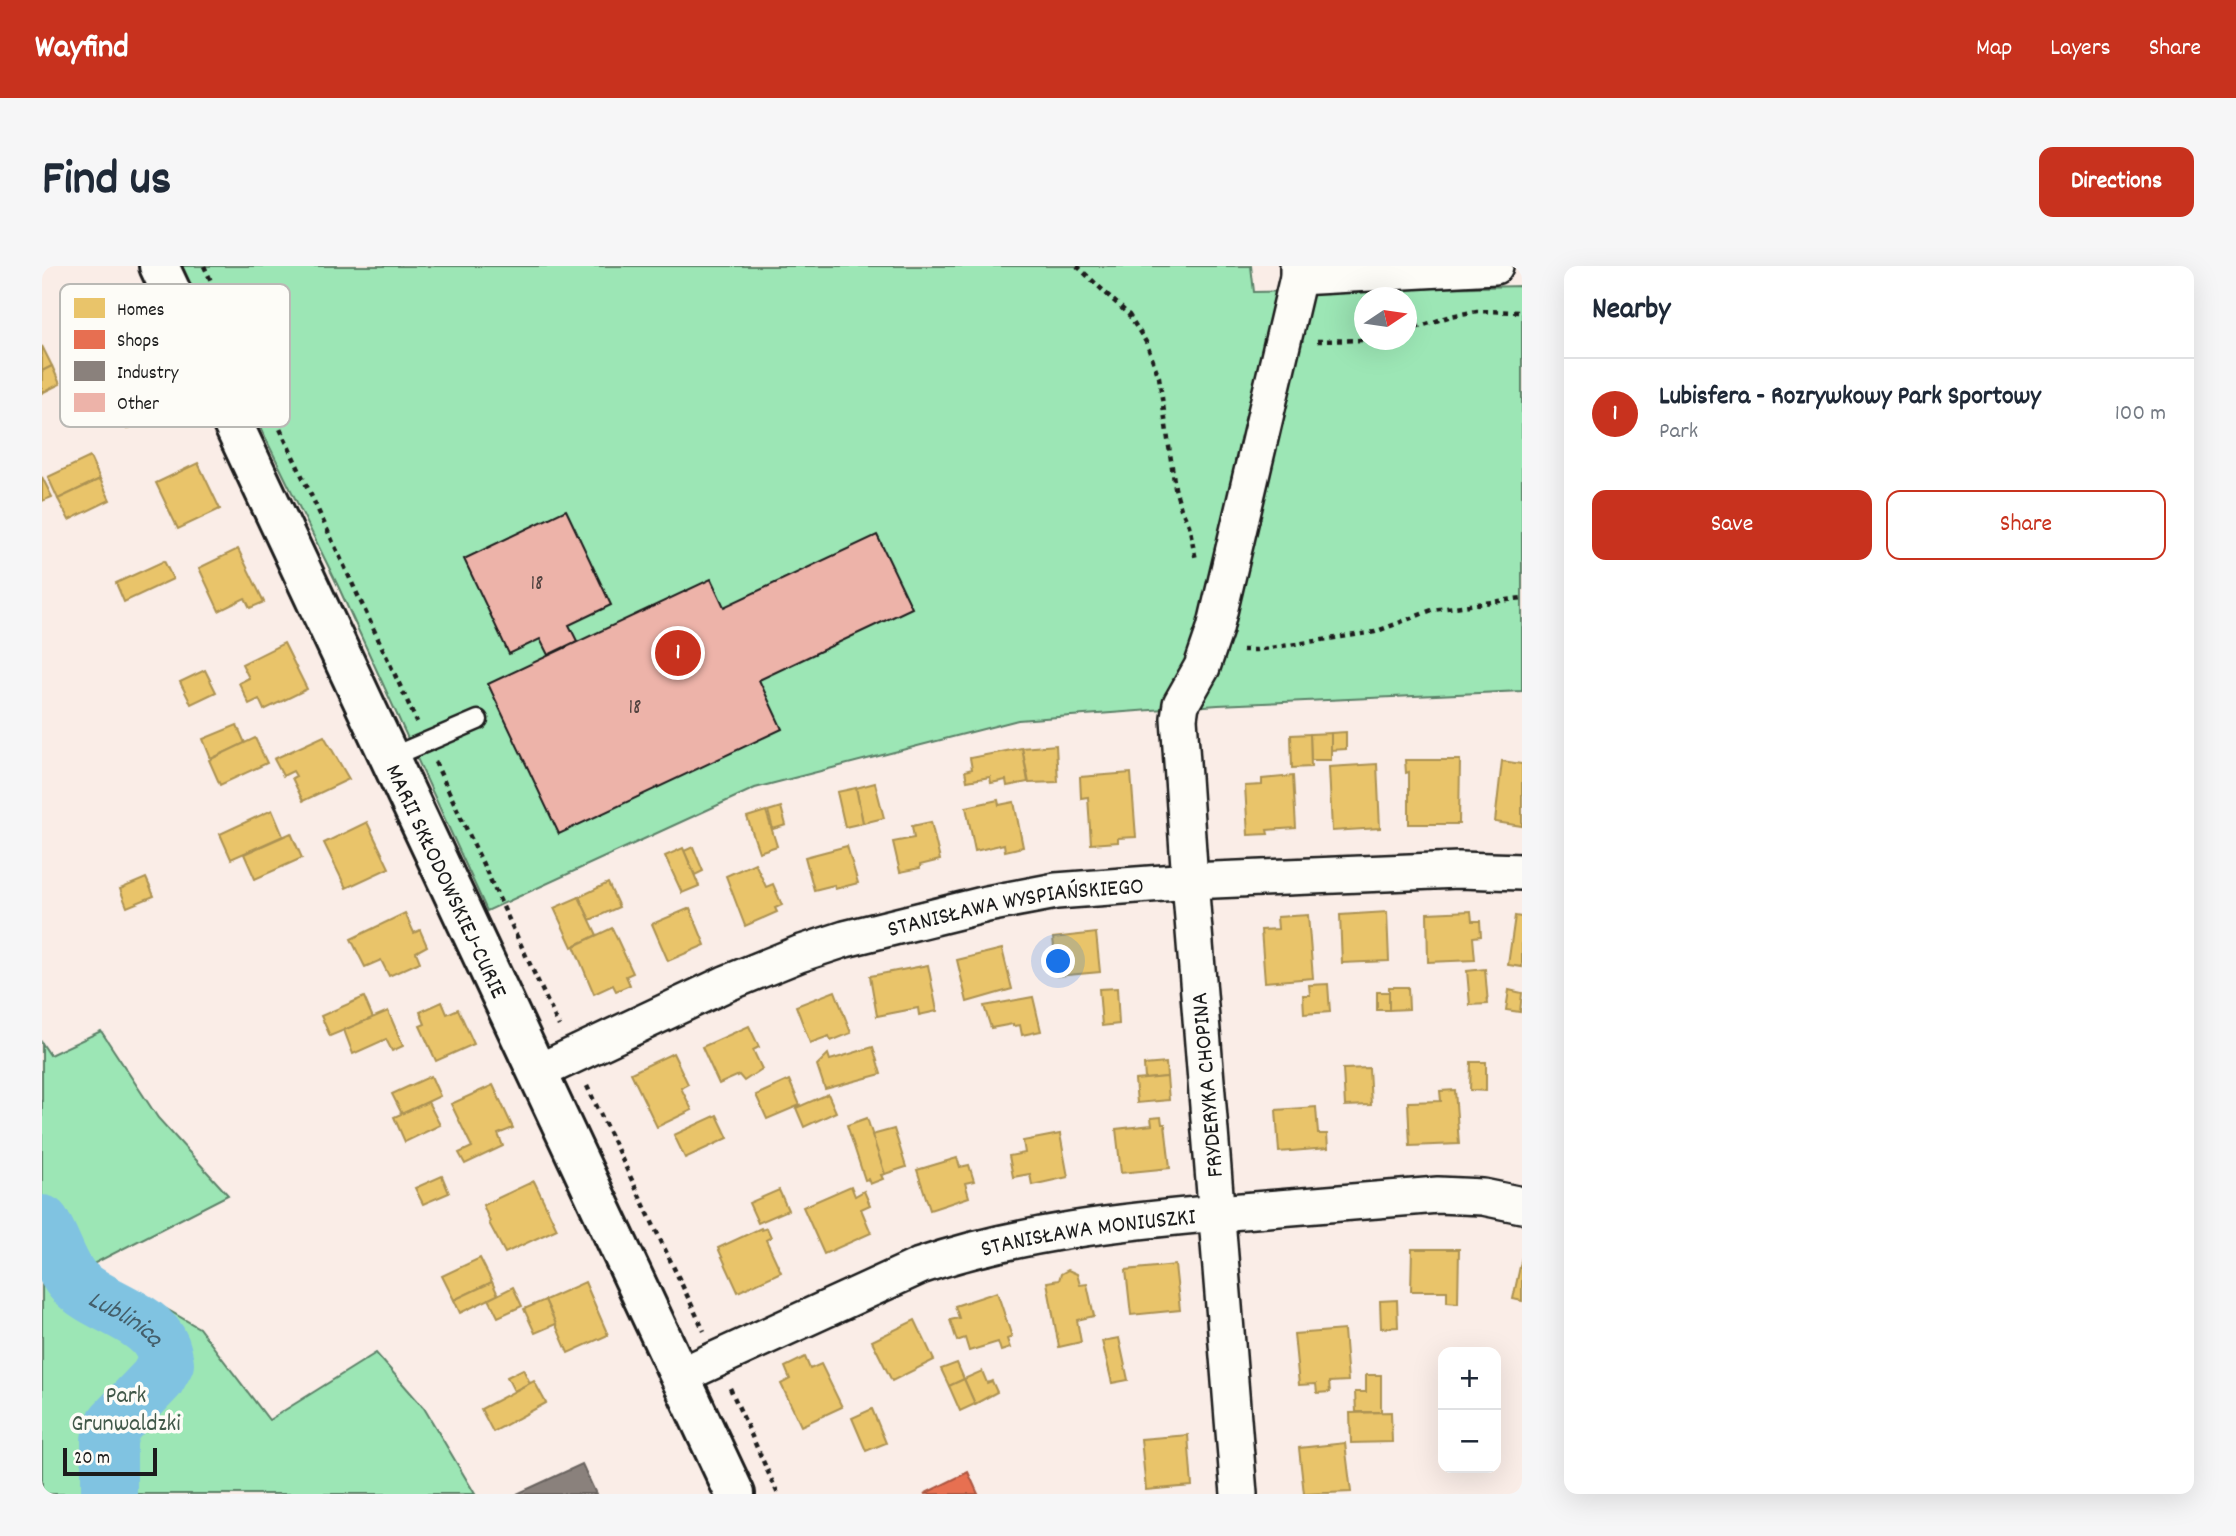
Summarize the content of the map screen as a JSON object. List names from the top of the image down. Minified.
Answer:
{"streets":{"street":["MARII SKŁODOWSKIEJ-CURIE","STANISŁAWA WYSPIAŃSKIEGO","FRYDERYKA CHOPINA","STANISŁAWA MONIUSZKI"]},"crossings":[["MARII SKŁODOWSKIEJ-CURIE","STANISŁAWA WYSPIAŃSKIEGO"],["MARII SKŁODOWSKIEJ-CURIE","STANISŁAWA MONIUSZKI"],["STANISŁAWA WYSPIAŃSKIEGO","FRYDERYKA CHOPINA"],["FRYDERYKA CHOPINA","STANISŁAWA MONIUSZKI"]],"water":["Lublinica"],"parks":["Park Grunwaldzki"],"house_numbers":["18","18"],"legend":["Homes","Shops","Industry","Other"],"scale_bar":"20 m","north":"right","page":{"header":"Wayfind","nav":["Map","Layers","Share"],"title":"Find us","buttons":["Directions",["Save","Share"]],"heading":"Nearby","list":[{"mark":"1","name":"Lubisfera - Rozrywkowy Park Sportowy","note":"Park","value":"100 m"}],"pins":"1","map_buttons":["+","−"],"scale":"20 m"}}
